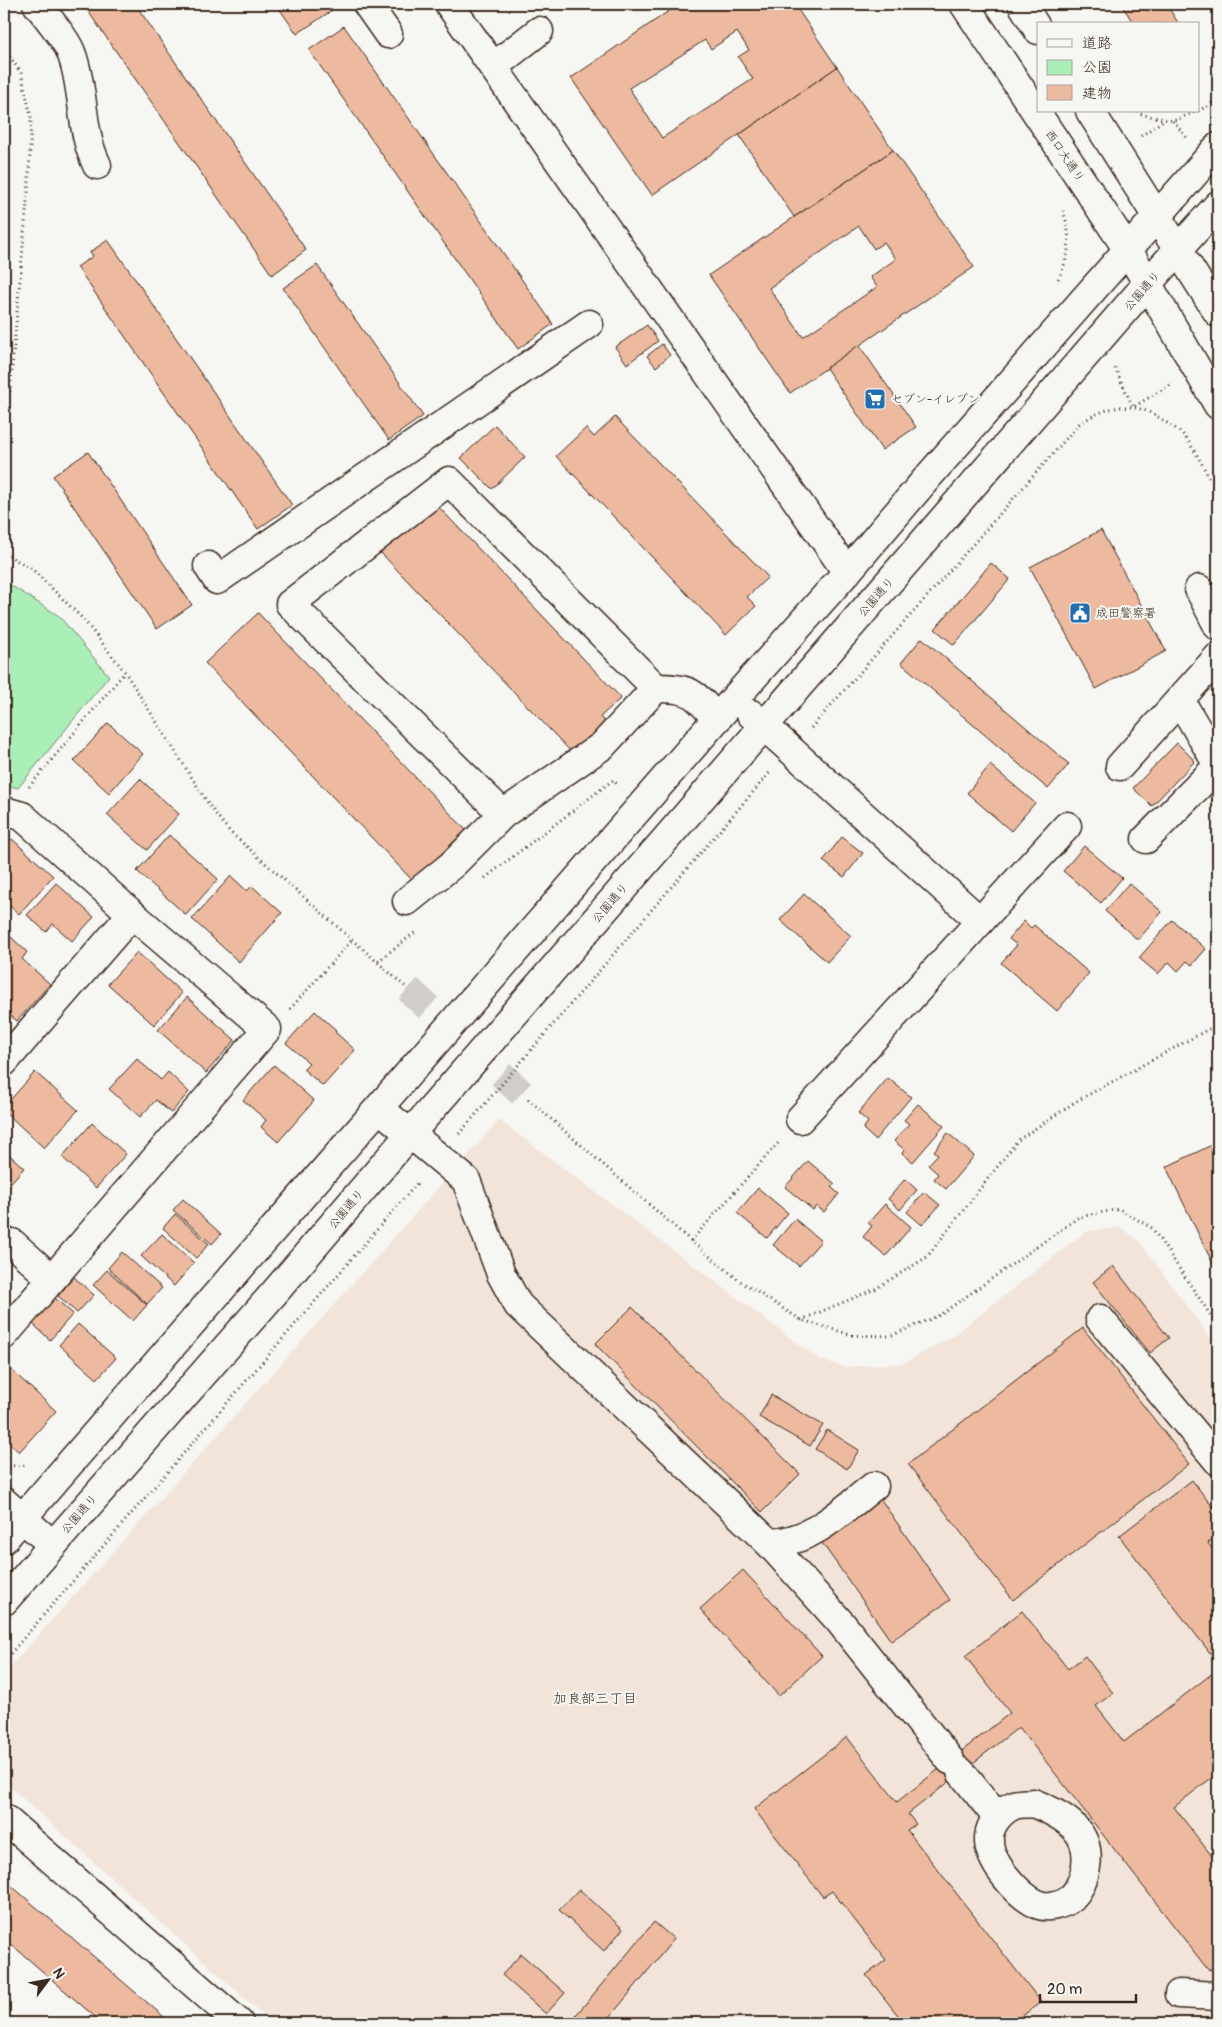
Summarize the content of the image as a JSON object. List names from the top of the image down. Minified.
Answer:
{"streets":{"street":["西口大通り","公園通り"]},"crossings":[["西口大通り","公園通り"]],"districts":["加良部三丁目"],"places":{"supermarket":["セブン-イレブン"],"public building":["成田警察署"]},"legend":["道路","公園","建物"],"scale_bar":"20 m","north":"top right"}
